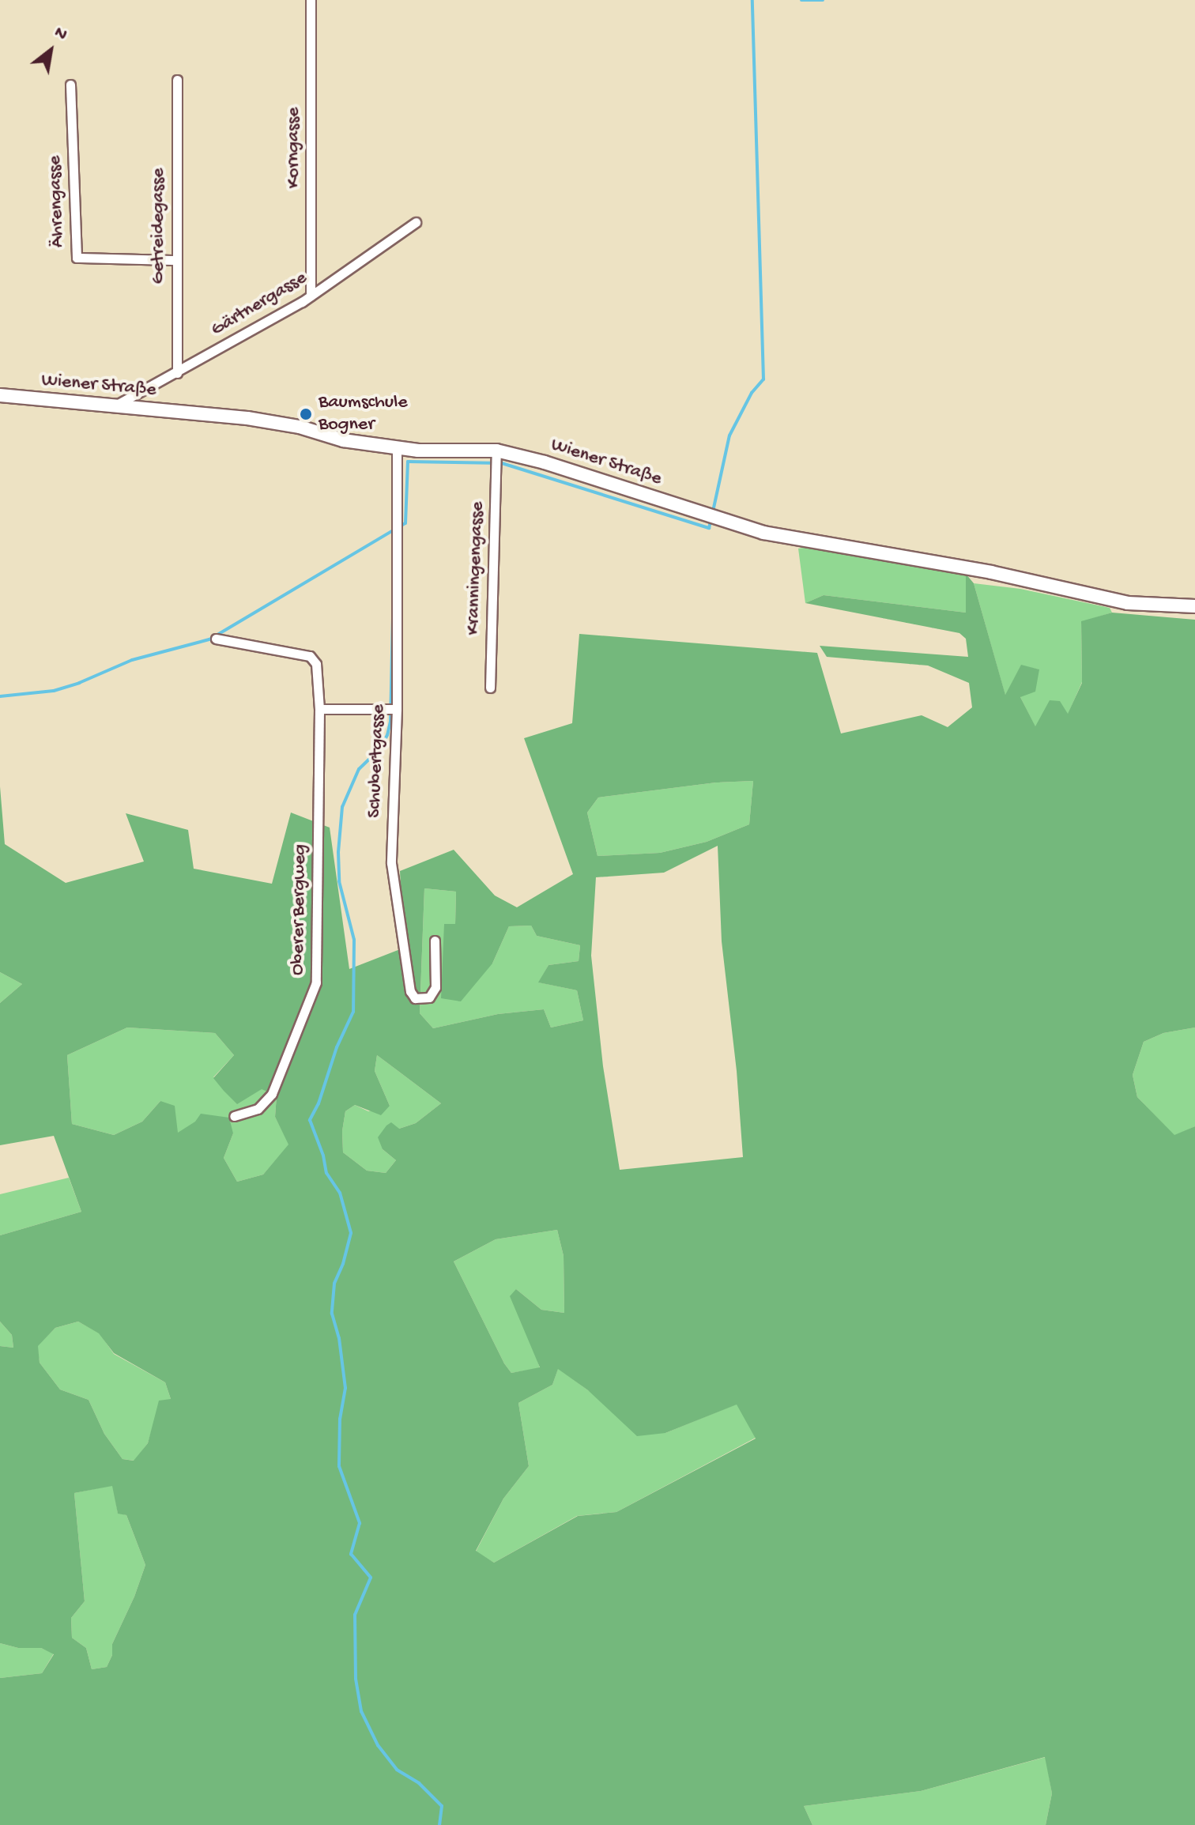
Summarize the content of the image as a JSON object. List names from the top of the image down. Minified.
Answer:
{"streets":{"main road":["Wiener Straße"],"street":["Korngasse","Ährengasse","Getreidegasse","Gärtnergasse","Kranningengasse","Schubertgasse","Oberer Bergweg"]},"crossings":[["Korngasse","Gärtnergasse"],["Ährengasse","Getreidegasse"],["Getreidegasse","Gärtnergasse"],["Gärtnergasse","Wiener Straße"],["Wiener Straße","Kranningengasse"],["Wiener Straße","Schubertgasse"]],"places":["Baumschule Bogner"],"north":"top right"}
